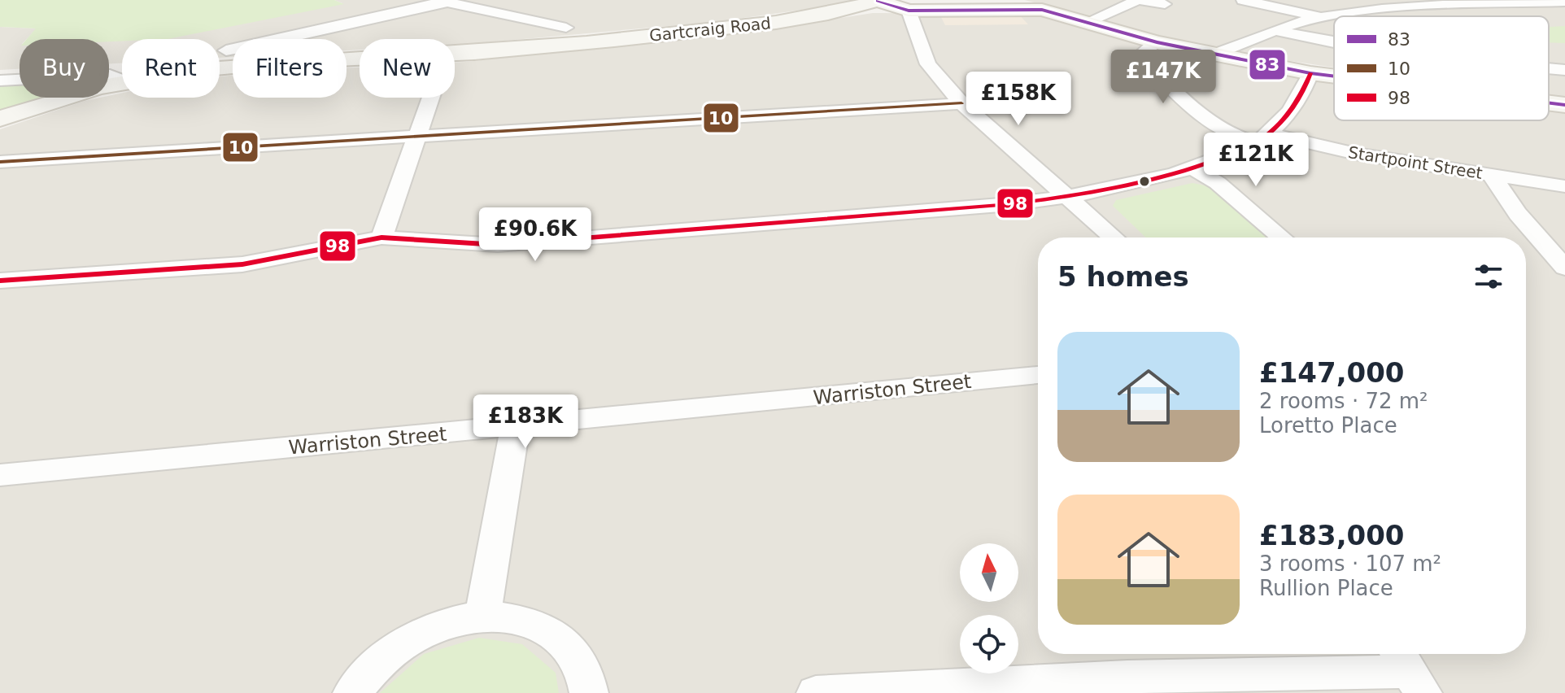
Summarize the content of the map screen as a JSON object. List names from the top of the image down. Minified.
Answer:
{"streets":{"street":["Gartcraig Road","Startpoint Street","Warriston Street"]},"lines":["transit line 83","transit line 98","transit line 10"],"legend":["83","10","98"],"north":"top","page":{"chip":["Buy","Rent","Filters","New"],"price":["£147K","£158K","£121K","£90.6K","£183K"],"heading":"5 homes","list":[{"name":"£147,000","note":"2 rooms · 72 m² · Loretto Place"},{"name":"£183,000","note":"3 rooms · 107 m² · Rullion Place"}]}}
